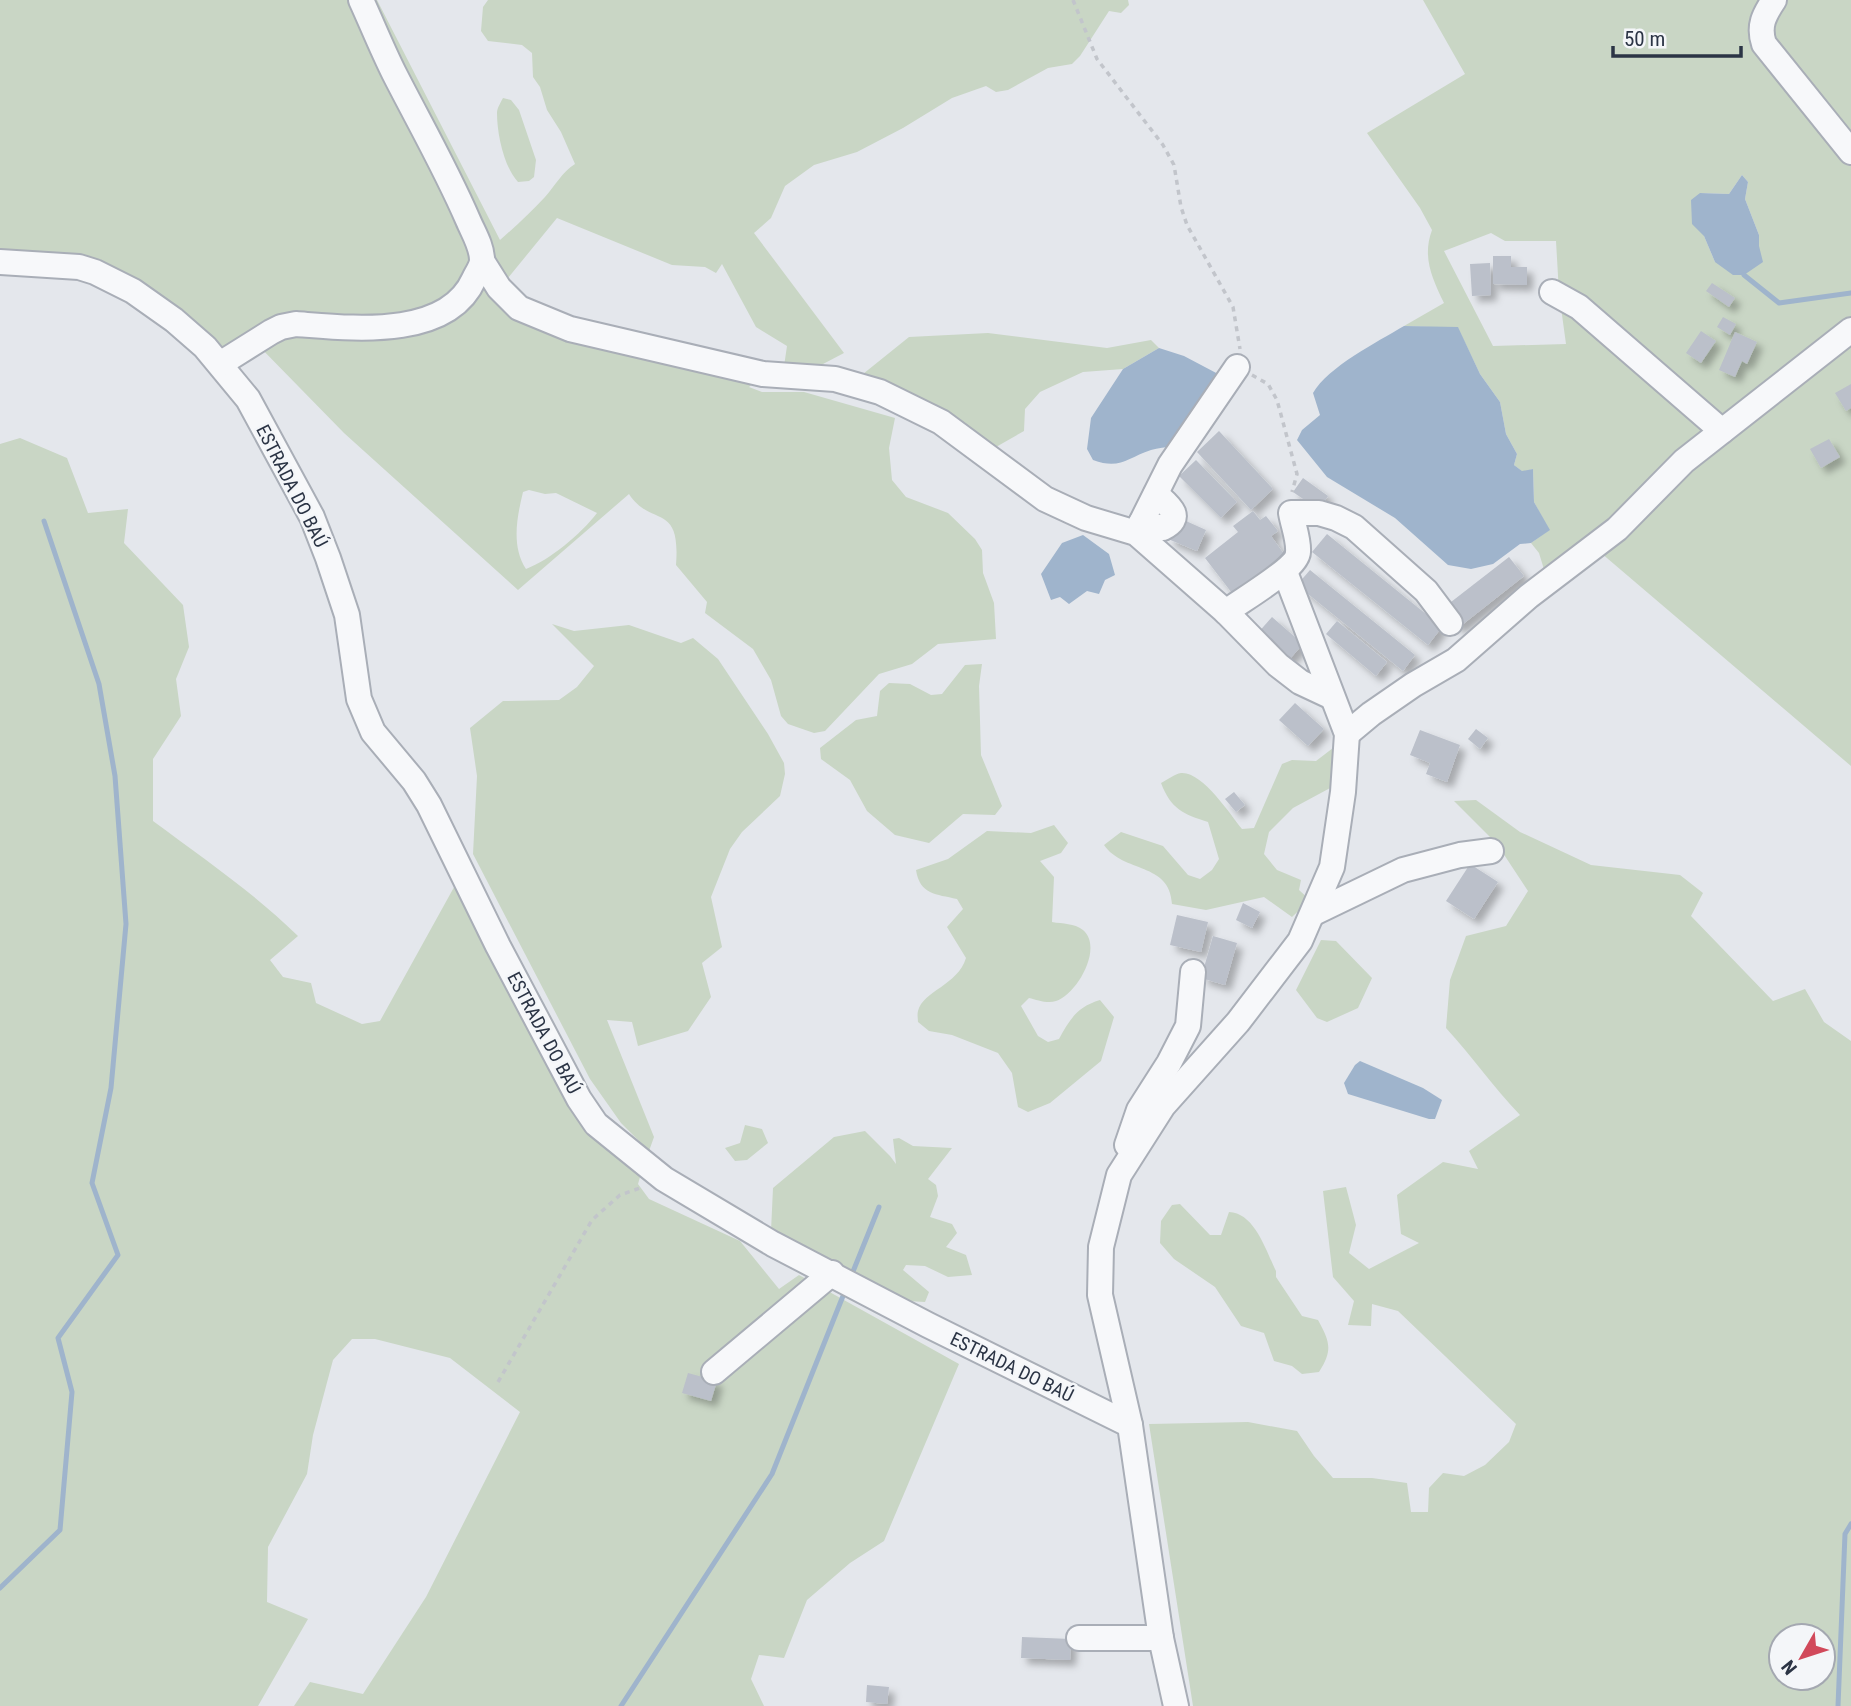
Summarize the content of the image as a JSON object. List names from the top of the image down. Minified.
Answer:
{"streets":{"street":["ESTRADA DO BAÚ"]},"scale_bar":"50 m","north":"bottom left"}
